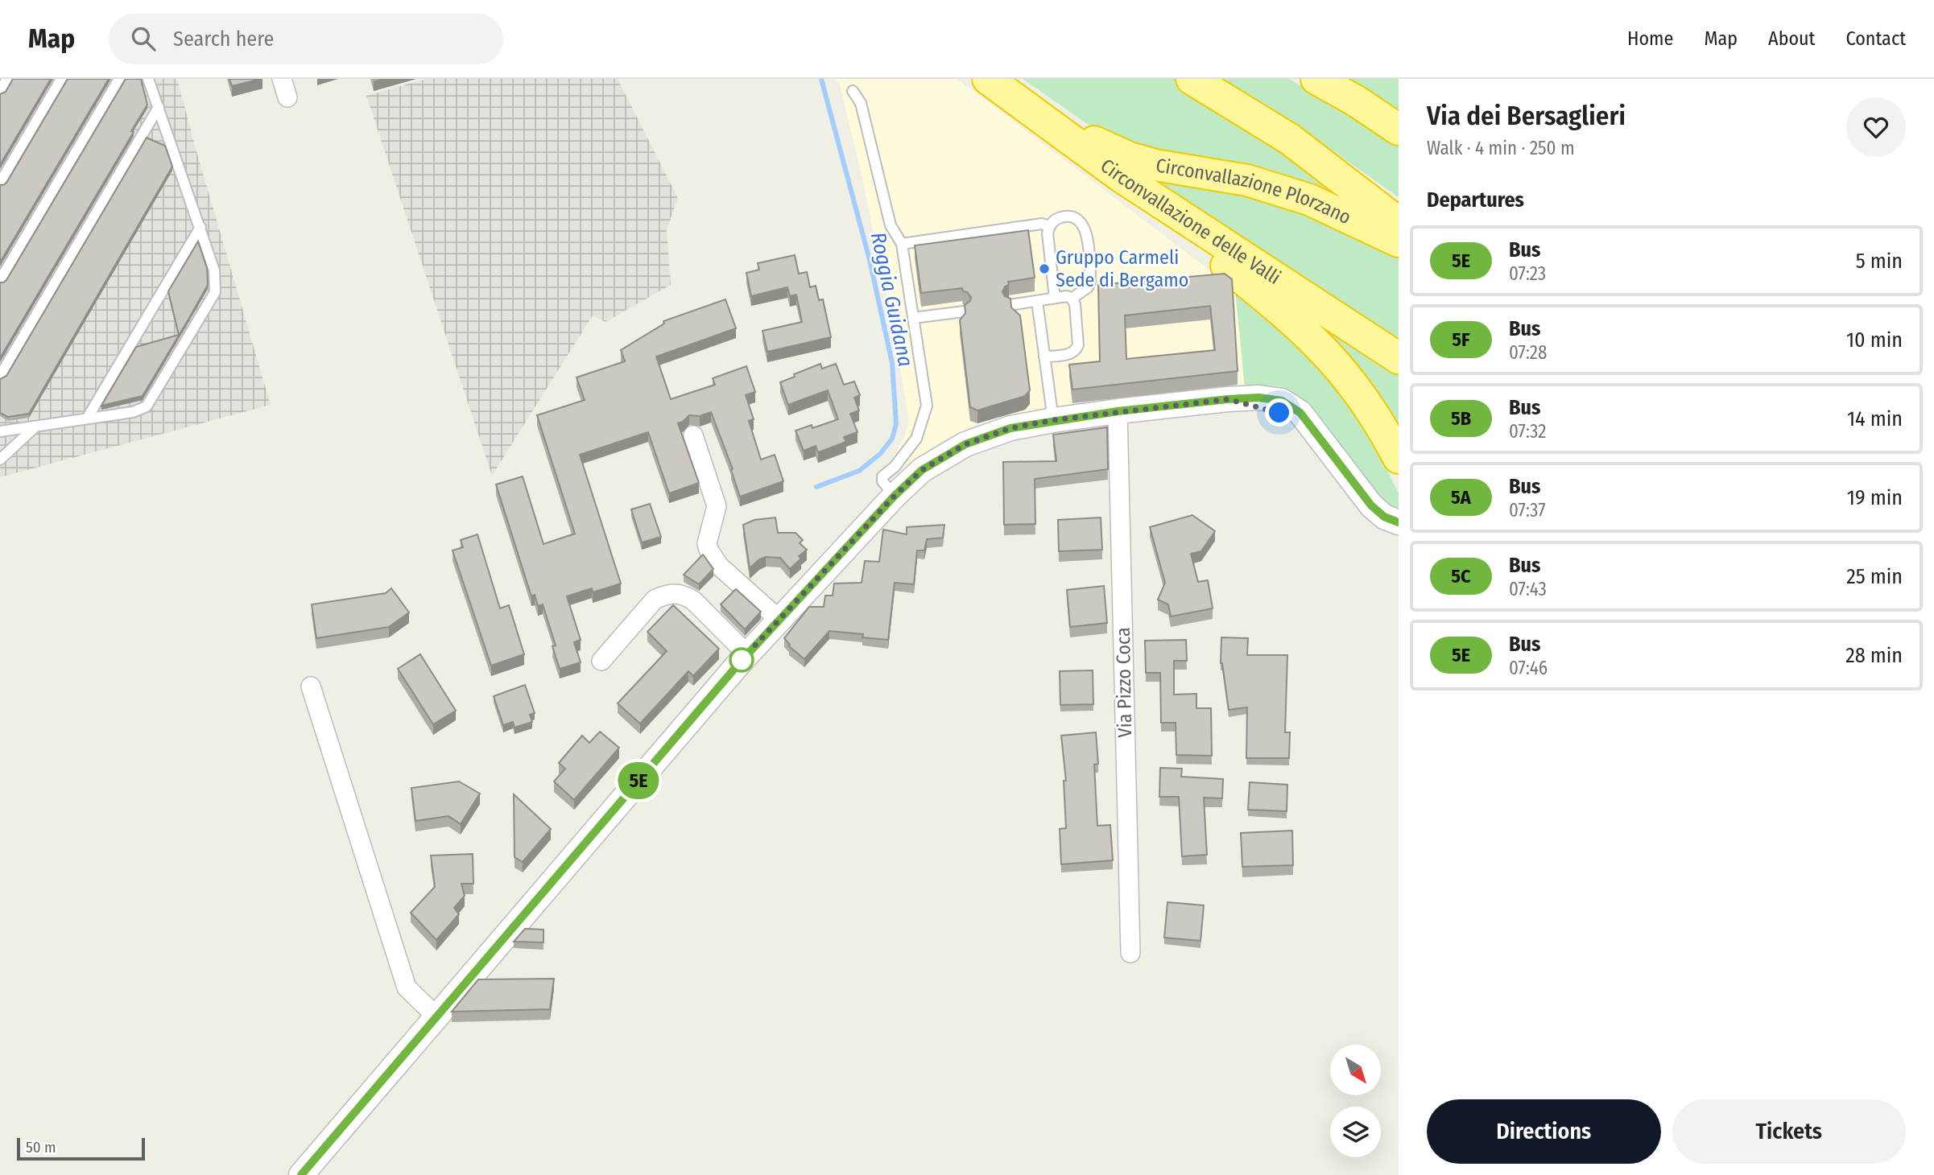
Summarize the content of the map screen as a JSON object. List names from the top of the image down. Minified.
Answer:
{"streets":{"highway":["Circonvallazione Plorzano","Circonvallazione delle Valli"],"street":["Via Pizzo Coca"]},"crossings":[["Circonvallazione Plorzano","Circonvallazione delle Valli"]],"water":["Roggia Guidana"],"places":["Gruppo Carmeli Sede di Bergamo"],"lines":["bus line 5E"],"scale_bar":"50 m","north":"bottom right","page":{"header":"Map","search":"Search here","nav":["Home","Map","About","Contact"],"on_map":"5E","heading":[["Via dei Bersaglieri","Walk · 4 min · 250 m"],"Departures"],"list":[{"mark":"5E","name":"Bus","note":"07:23","value":"5 min"},{"mark":"5F","name":"Bus","note":"07:28","value":"10 min"},{"mark":"5B","name":"Bus","note":"07:32","value":"14 min"},{"mark":"5A","name":"Bus","note":"07:37","value":"19 min"},{"mark":"5C","name":"Bus","note":"07:43","value":"25 min"},{"mark":"5E","name":"Bus","note":"07:46","value":"28 min"}],"buttons":["Directions","Tickets"],"scale":"50 m"}}
